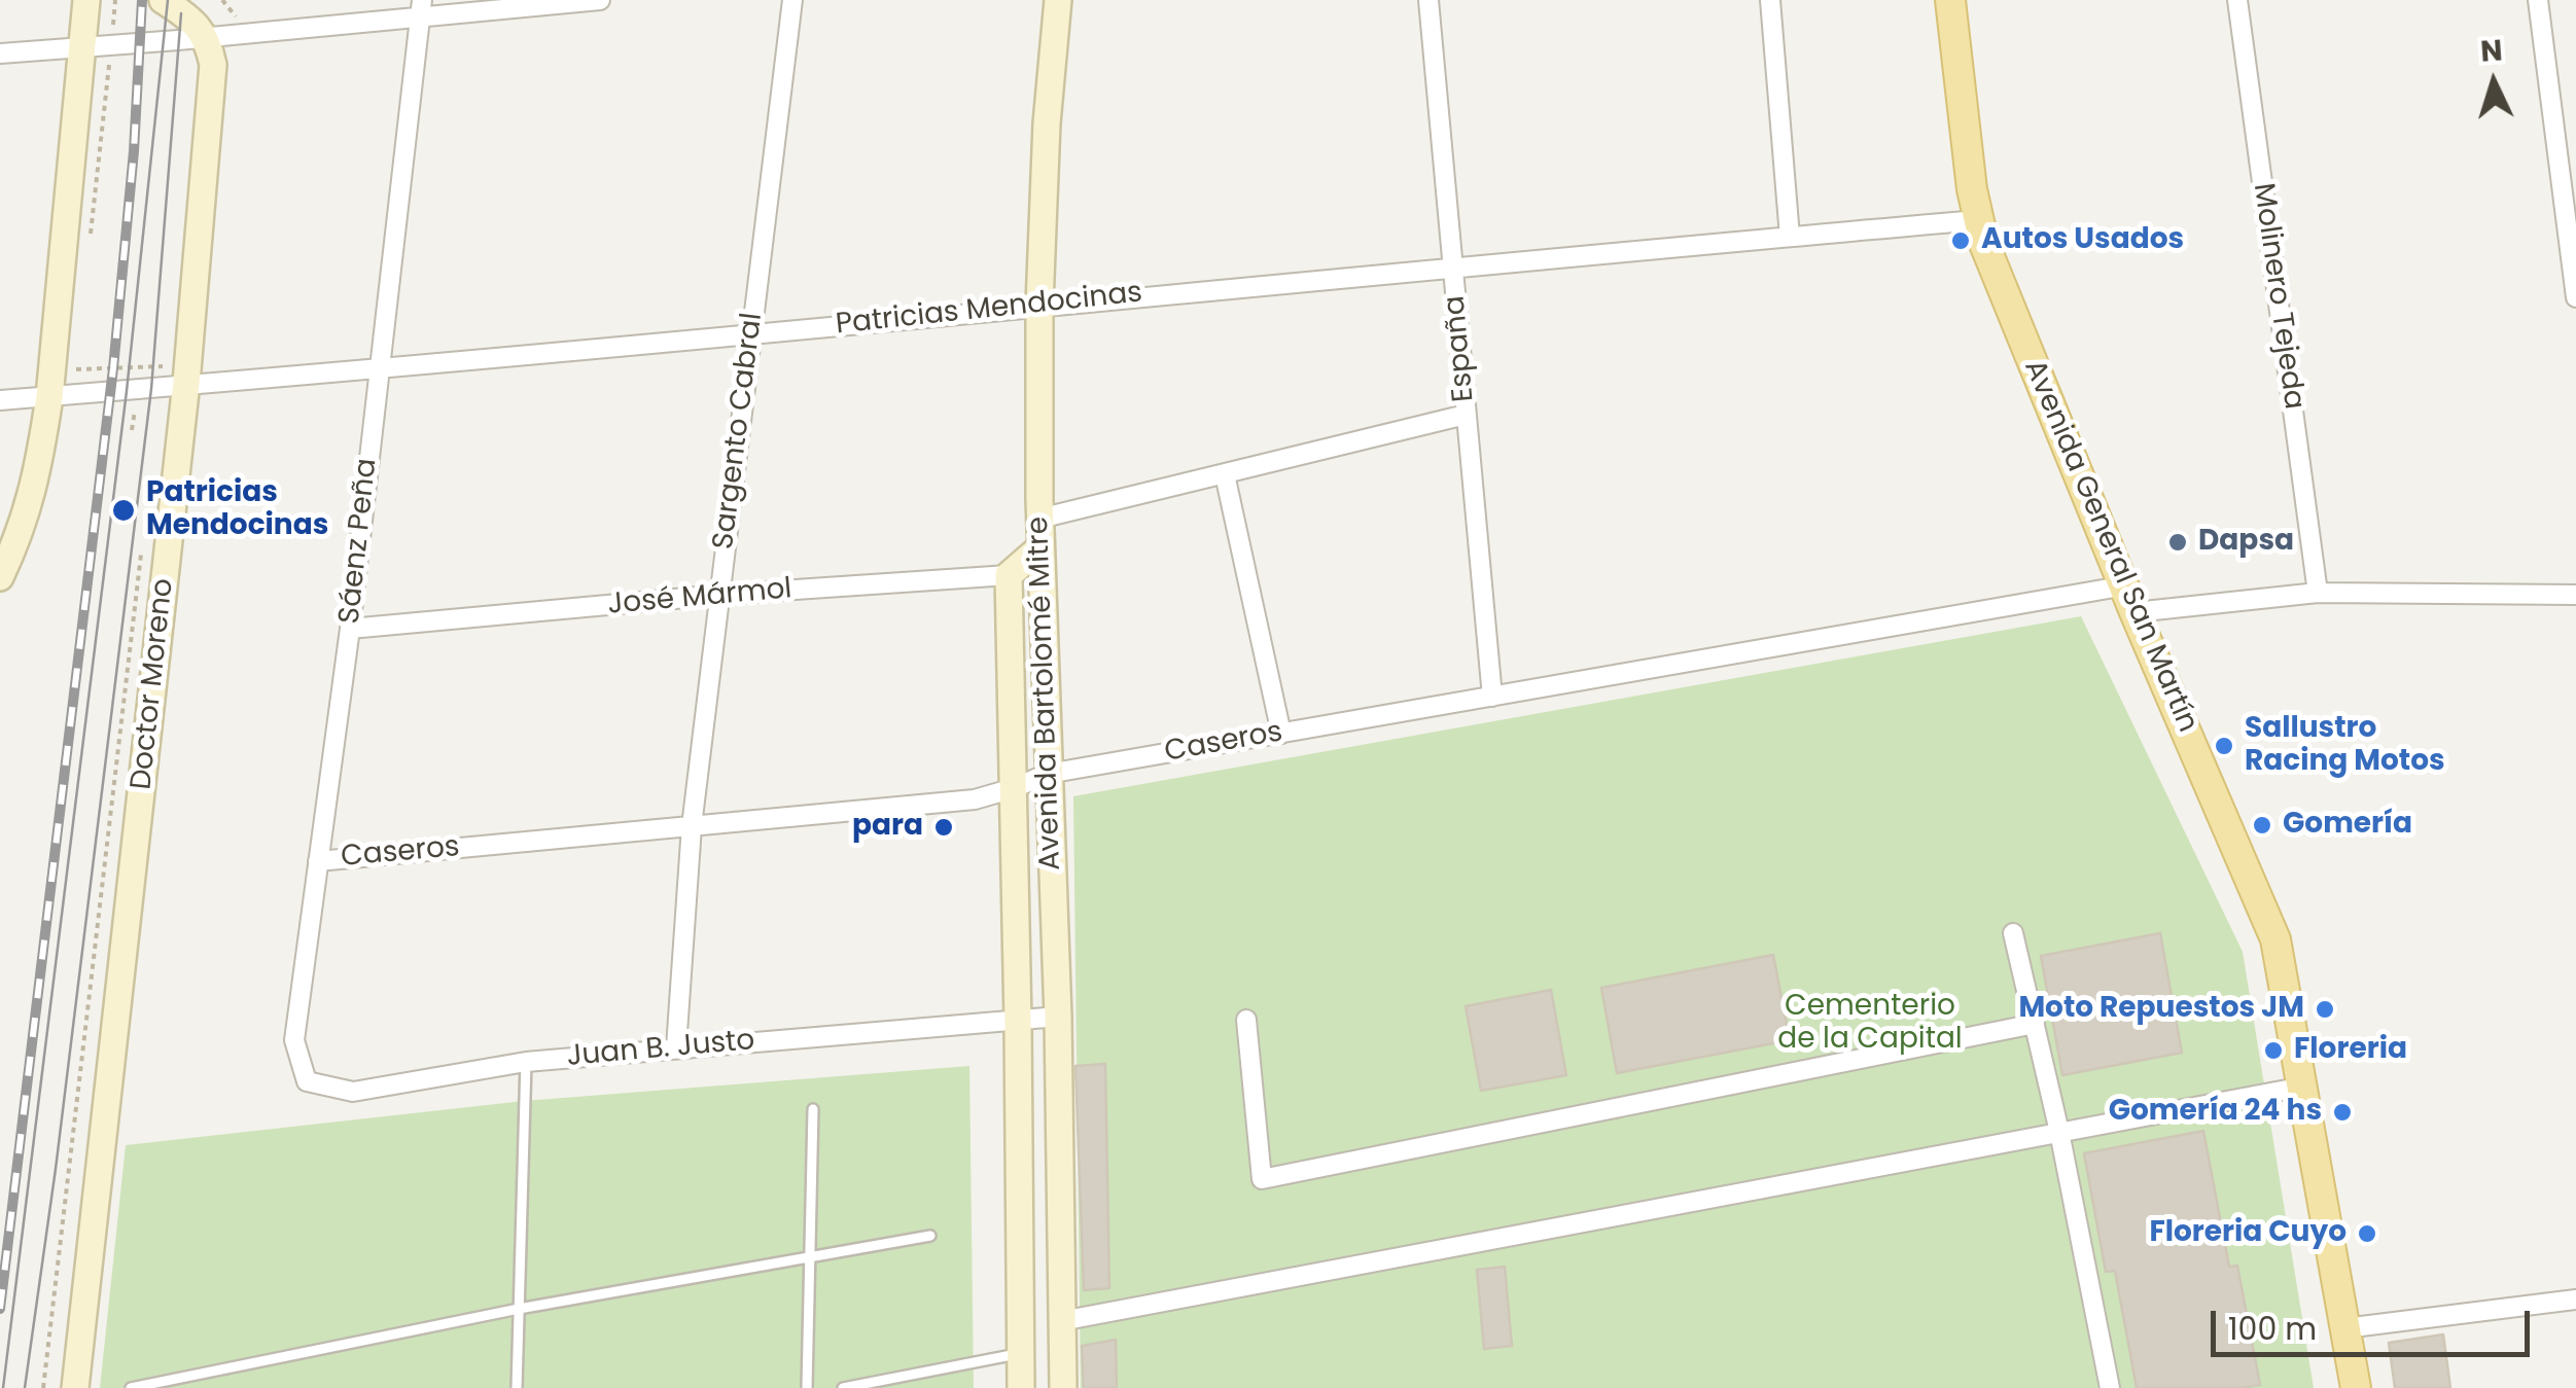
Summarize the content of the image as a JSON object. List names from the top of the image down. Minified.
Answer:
{"streets":{"main road":["Avenida General San Martín"],"street":["Molinero Tejeda","Patricias Mendocinas","España","Sargento Cabral","Sáenz Peña","José Mármol","Doctor Moreno","Avenida Bartolomé Mitre","Caseros","Juan B. Justo"]},"crossings":[["Molinero Tejeda","Caseros"],["Patricias Mendocinas","España"],["Patricias Mendocinas","Sargento Cabral"],["Patricias Mendocinas","Sáenz Peña"],["Patricias Mendocinas","Avenida General San Martín"],["Patricias Mendocinas","Doctor Moreno"],["Patricias Mendocinas","Avenida Bartolomé Mitre"],["España","Caseros"],["Sargento Cabral","José Mármol"],["Sargento Cabral","Caseros"],["Sargento Cabral","Juan B. Justo"],["Sáenz Peña","José Mármol"],["Sáenz Peña","Caseros"],["Sáenz Peña","Juan B. Justo"],["Avenida General San Martín","Caseros"],["José Mármol","Avenida Bartolomé Mitre"],["Avenida Bartolomé Mitre","Caseros"],["Avenida Bartolomé Mitre","Juan B. Justo"]],"parks":["Cementerio de la Capital"],"places":["Autos Usados","Patricias Mendocinas","Dapsa","Sallustro Racing Motos","Gomería","para","Moto Repuestos JM","Floreria","Gomería 24 hs","Floreria Cuyo"],"scale_bar":"100 m","north":"top"}
